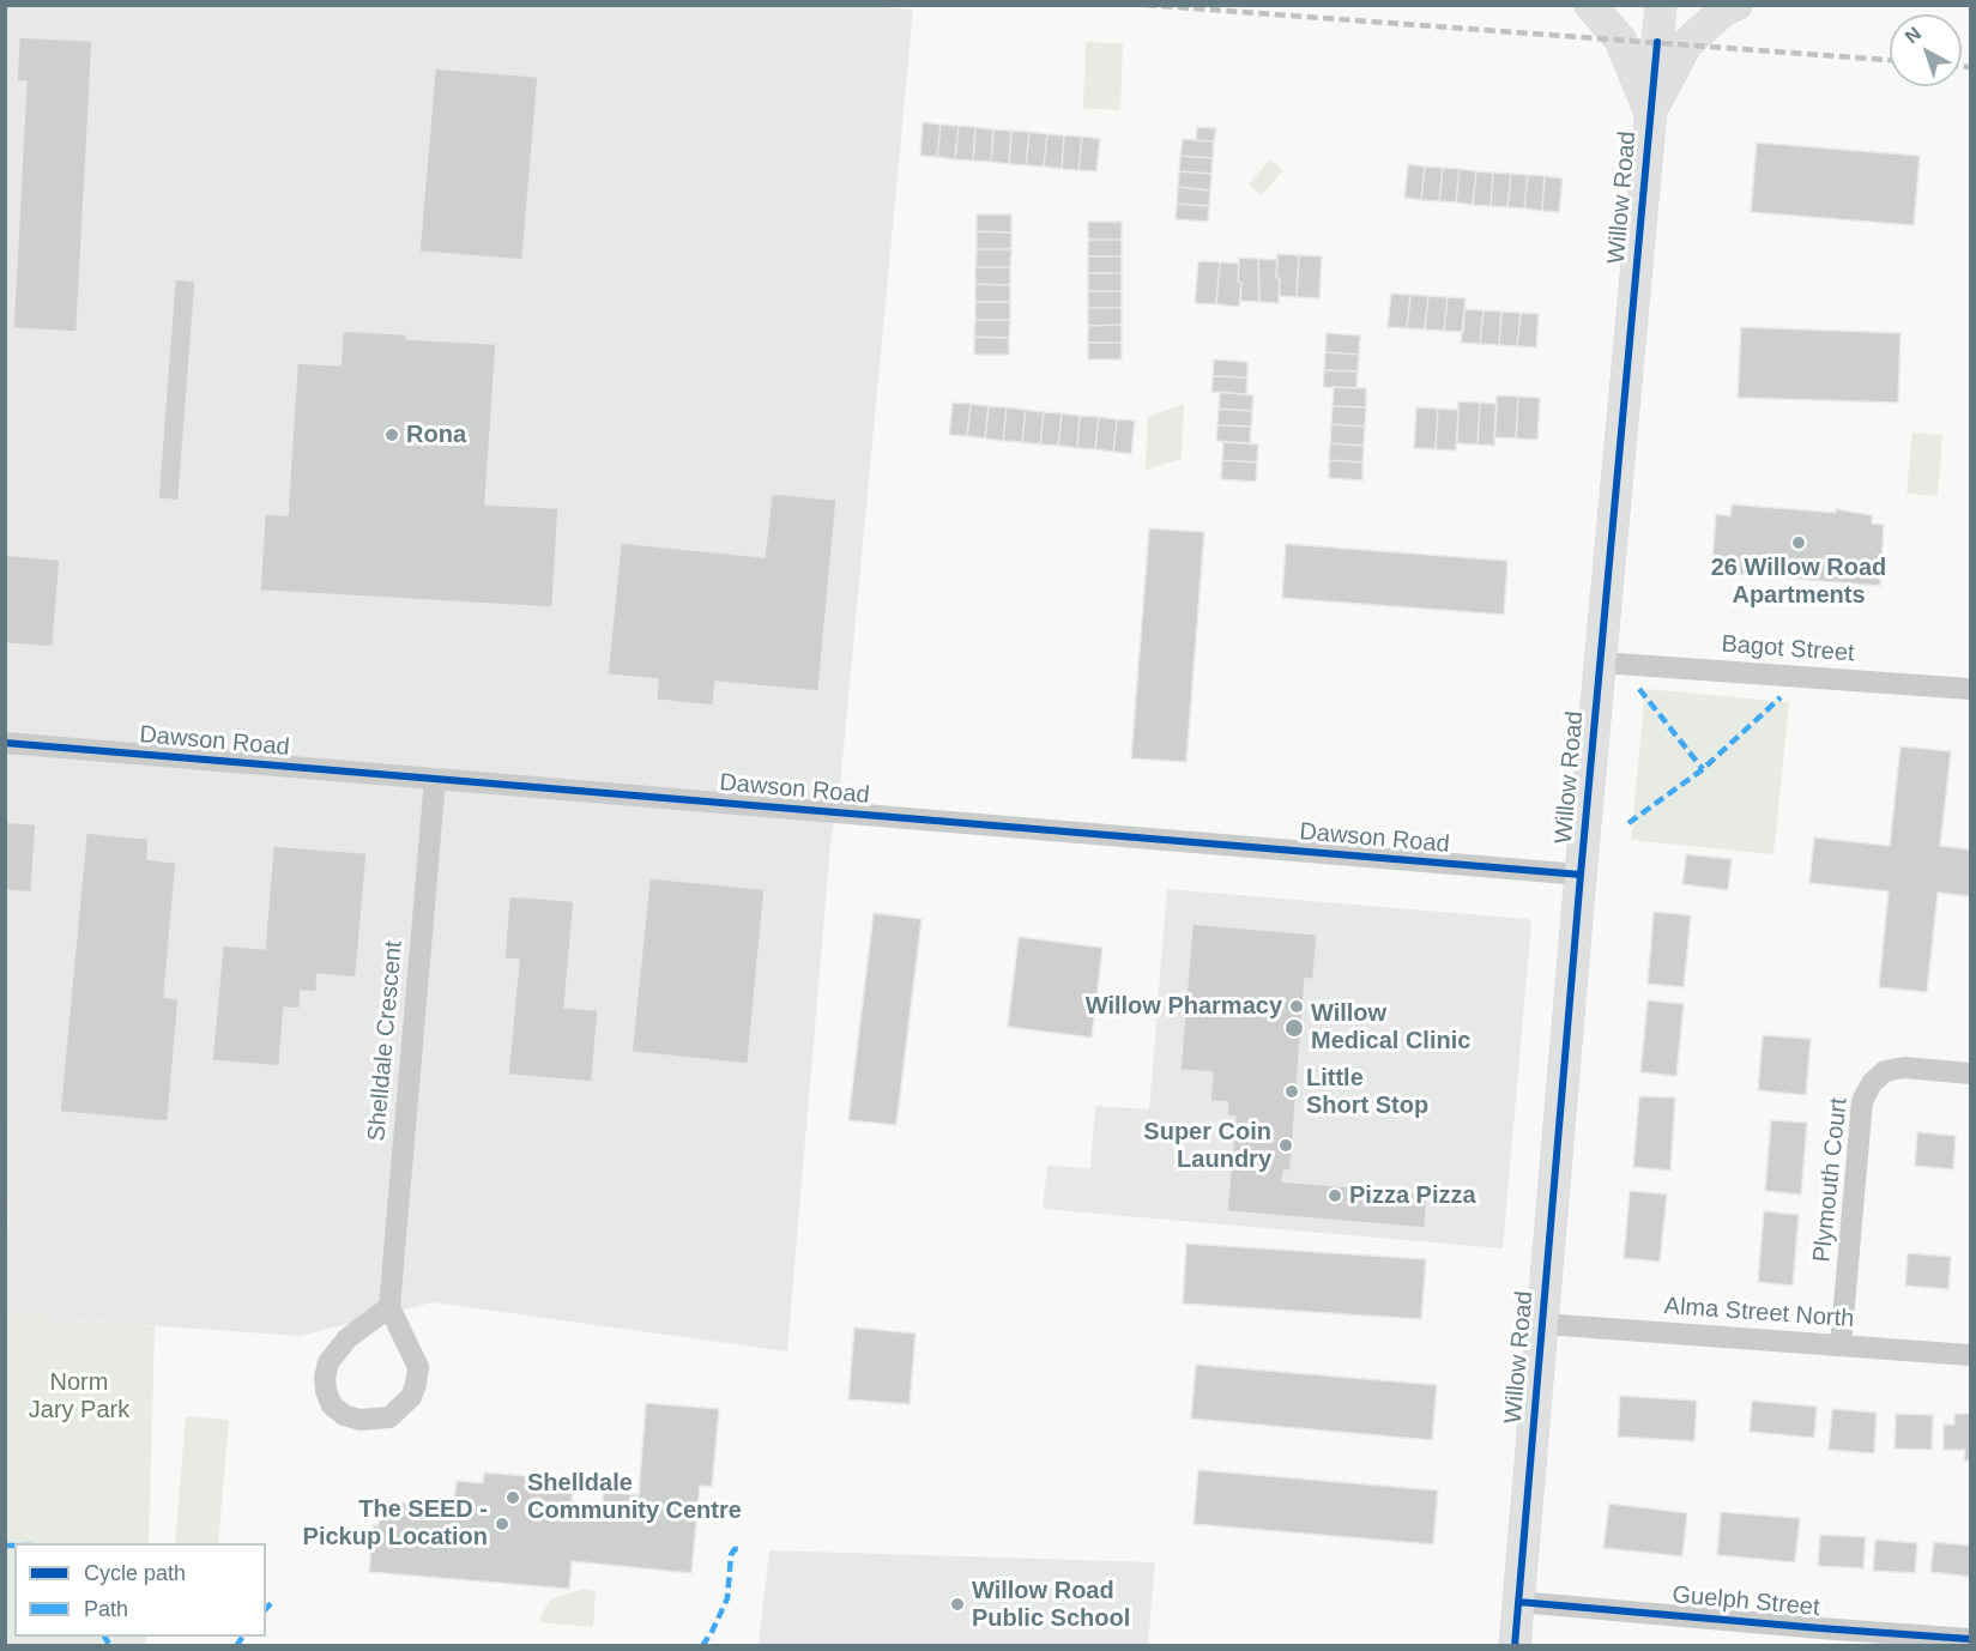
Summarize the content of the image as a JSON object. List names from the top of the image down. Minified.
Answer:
{"streets":{"main road":["Willow Road"],"street":["Bagot Street","Dawson Road","Shelldale Crescent","Plymouth Court","Alma Street North","Guelph Street"]},"crossings":[["Willow Road","Bagot Street"],["Willow Road","Dawson Road"],["Willow Road","Alma Street North"],["Willow Road","Guelph Street"],["Dawson Road","Shelldale Crescent"],["Plymouth Court","Alma Street North"]],"parks":["Norm Jary Park"],"places":["Rona","26 Willow Road Apartments","Willow Pharmacy","Willow Medical Clinic","Little Short Stop","Super Coin Laundry","Pizza Pizza","Shelldale Community Centre","The SEED - Pickup Location","Willow Road Public School"],"legend":["Cycle path","Path"],"north":"top left"}
